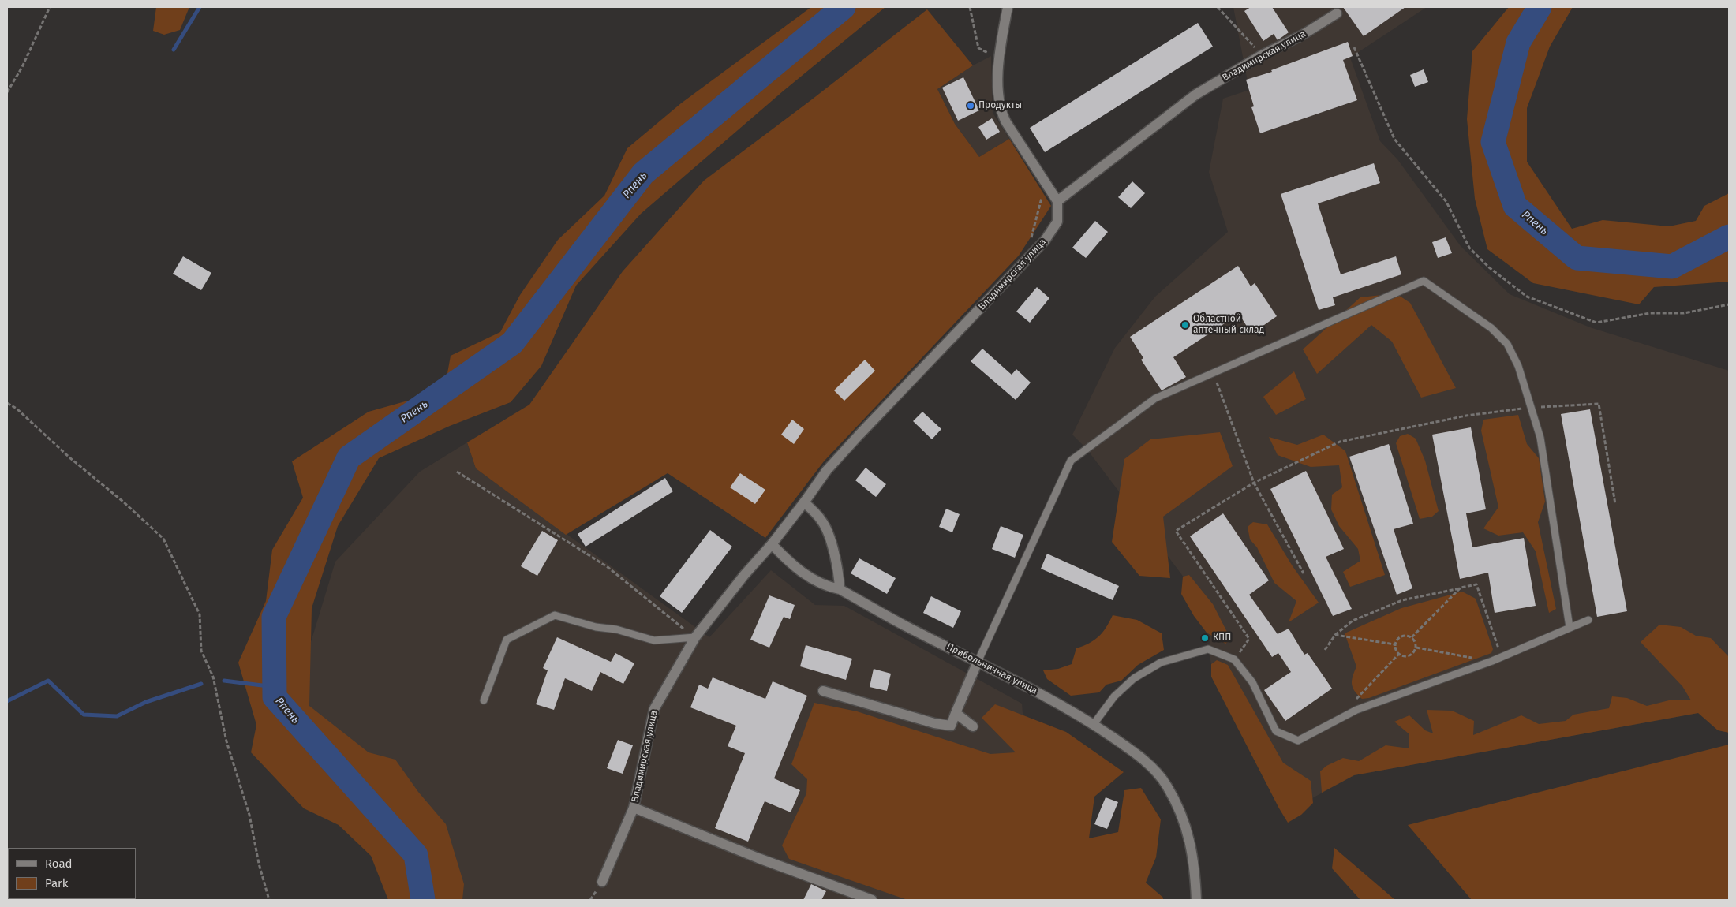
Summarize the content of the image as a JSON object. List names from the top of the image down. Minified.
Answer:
{"streets":{"street":["Владимирская улица","Прибольничная улица"]},"crossings":[["Владимирская улица","Прибольничная улица"]],"water":["Рпень"],"places":["Продукты","Областной аптечный склад","КПП"],"legend":["Road","Park"]}
